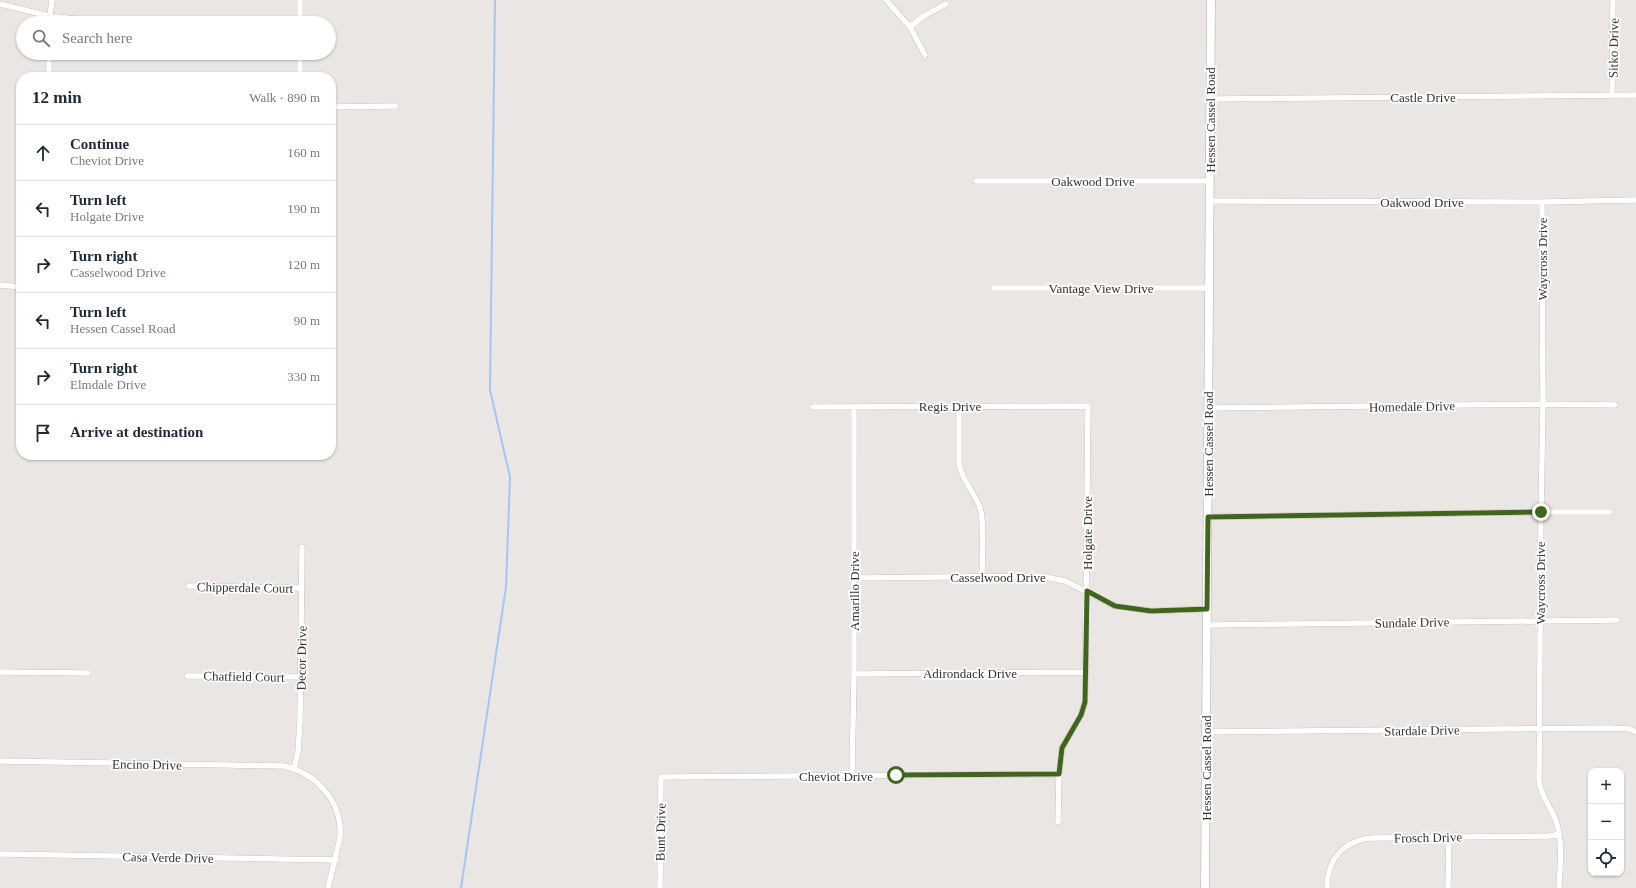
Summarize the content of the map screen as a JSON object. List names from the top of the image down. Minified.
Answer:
{"streets":{"main road":["Hessen Cassel Road"],"street":["Sitko Drive","Castle Drive","Oakwood Drive","Waycross Drive","Vantage View Drive","Regis Drive","Homedale Drive","Holgate Drive","Casselwood Drive","Chipperdale Court","Amarillo Drive","Sundale Drive","Decor Drive","Adirondack Drive","Chatfield Court","Stardale Drive","Encino Drive","Cheviot Drive","Bunt Drive","Frosch Drive","Casa Verde Drive"]},"crossings":[["Sitko Drive","Castle Drive"],["Castle Drive","Hessen Cassel Road"],["Hessen Cassel Road","Oakwood Drive"],["Hessen Cassel Road","Vantage View Drive"],["Hessen Cassel Road","Homedale Drive"],["Hessen Cassel Road","Casselwood Drive"],["Hessen Cassel Road","Sundale Drive"],["Hessen Cassel Road","Stardale Drive"],["Oakwood Drive","Waycross Drive"],["Waycross Drive","Homedale Drive"],["Waycross Drive","Sundale Drive"],["Waycross Drive","Stardale Drive"],["Waycross Drive","Frosch Drive"],["Regis Drive","Holgate Drive"],["Regis Drive","Amarillo Drive"],["Holgate Drive","Casselwood Drive"],["Holgate Drive","Adirondack Drive"],["Holgate Drive","Cheviot Drive"],["Casselwood Drive","Amarillo Drive"],["Chipperdale Court","Decor Drive"],["Amarillo Drive","Adirondack Drive"],["Amarillo Drive","Cheviot Drive"],["Decor Drive","Chatfield Court"],["Decor Drive","Encino Drive"],["Cheviot Drive","Bunt Drive"]],"page":{"search":"Search here","heading":["12 min","Walk · 890 m"],"list":[["Continue","Cheviot Drive","160 m"],["Turn left","Holgate Drive","190 m"],["Turn right","Casselwood Drive","120 m"],["Turn left","Hessen Cassel Road","90 m"],["Turn right","Elmdale Drive","330 m"],"Arrive at destination"],"map_buttons":["+","−"]}}
